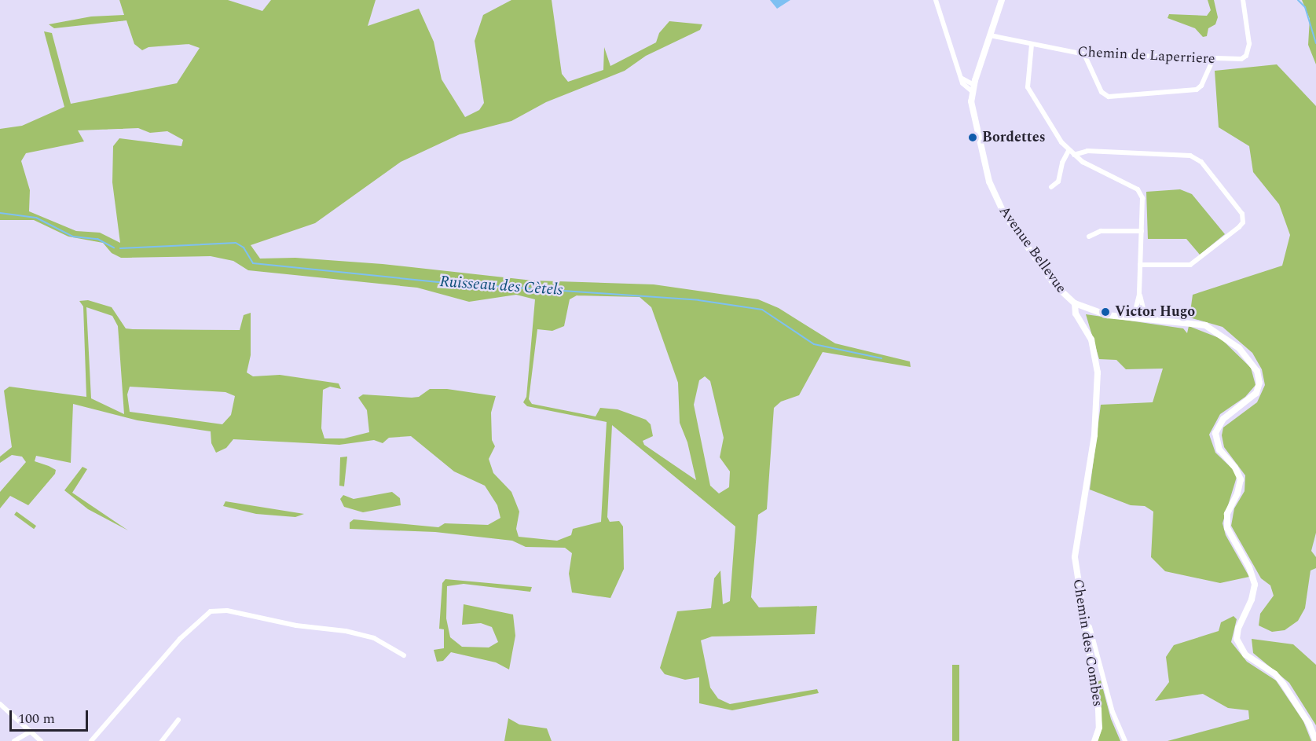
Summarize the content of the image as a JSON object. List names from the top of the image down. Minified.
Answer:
{"streets":{"main road":["Avenue Bellevue"],"street":["Chemin de Laperriere","Chemin des Combes"]},"crossings":[["Chemin de Laperriere","Avenue Bellevue"],["Avenue Bellevue","Chemin des Combes"]],"water":["Ruisseau des Cètels"],"places":["Bordettes","Victor Hugo"],"scale_bar":"100 m"}
